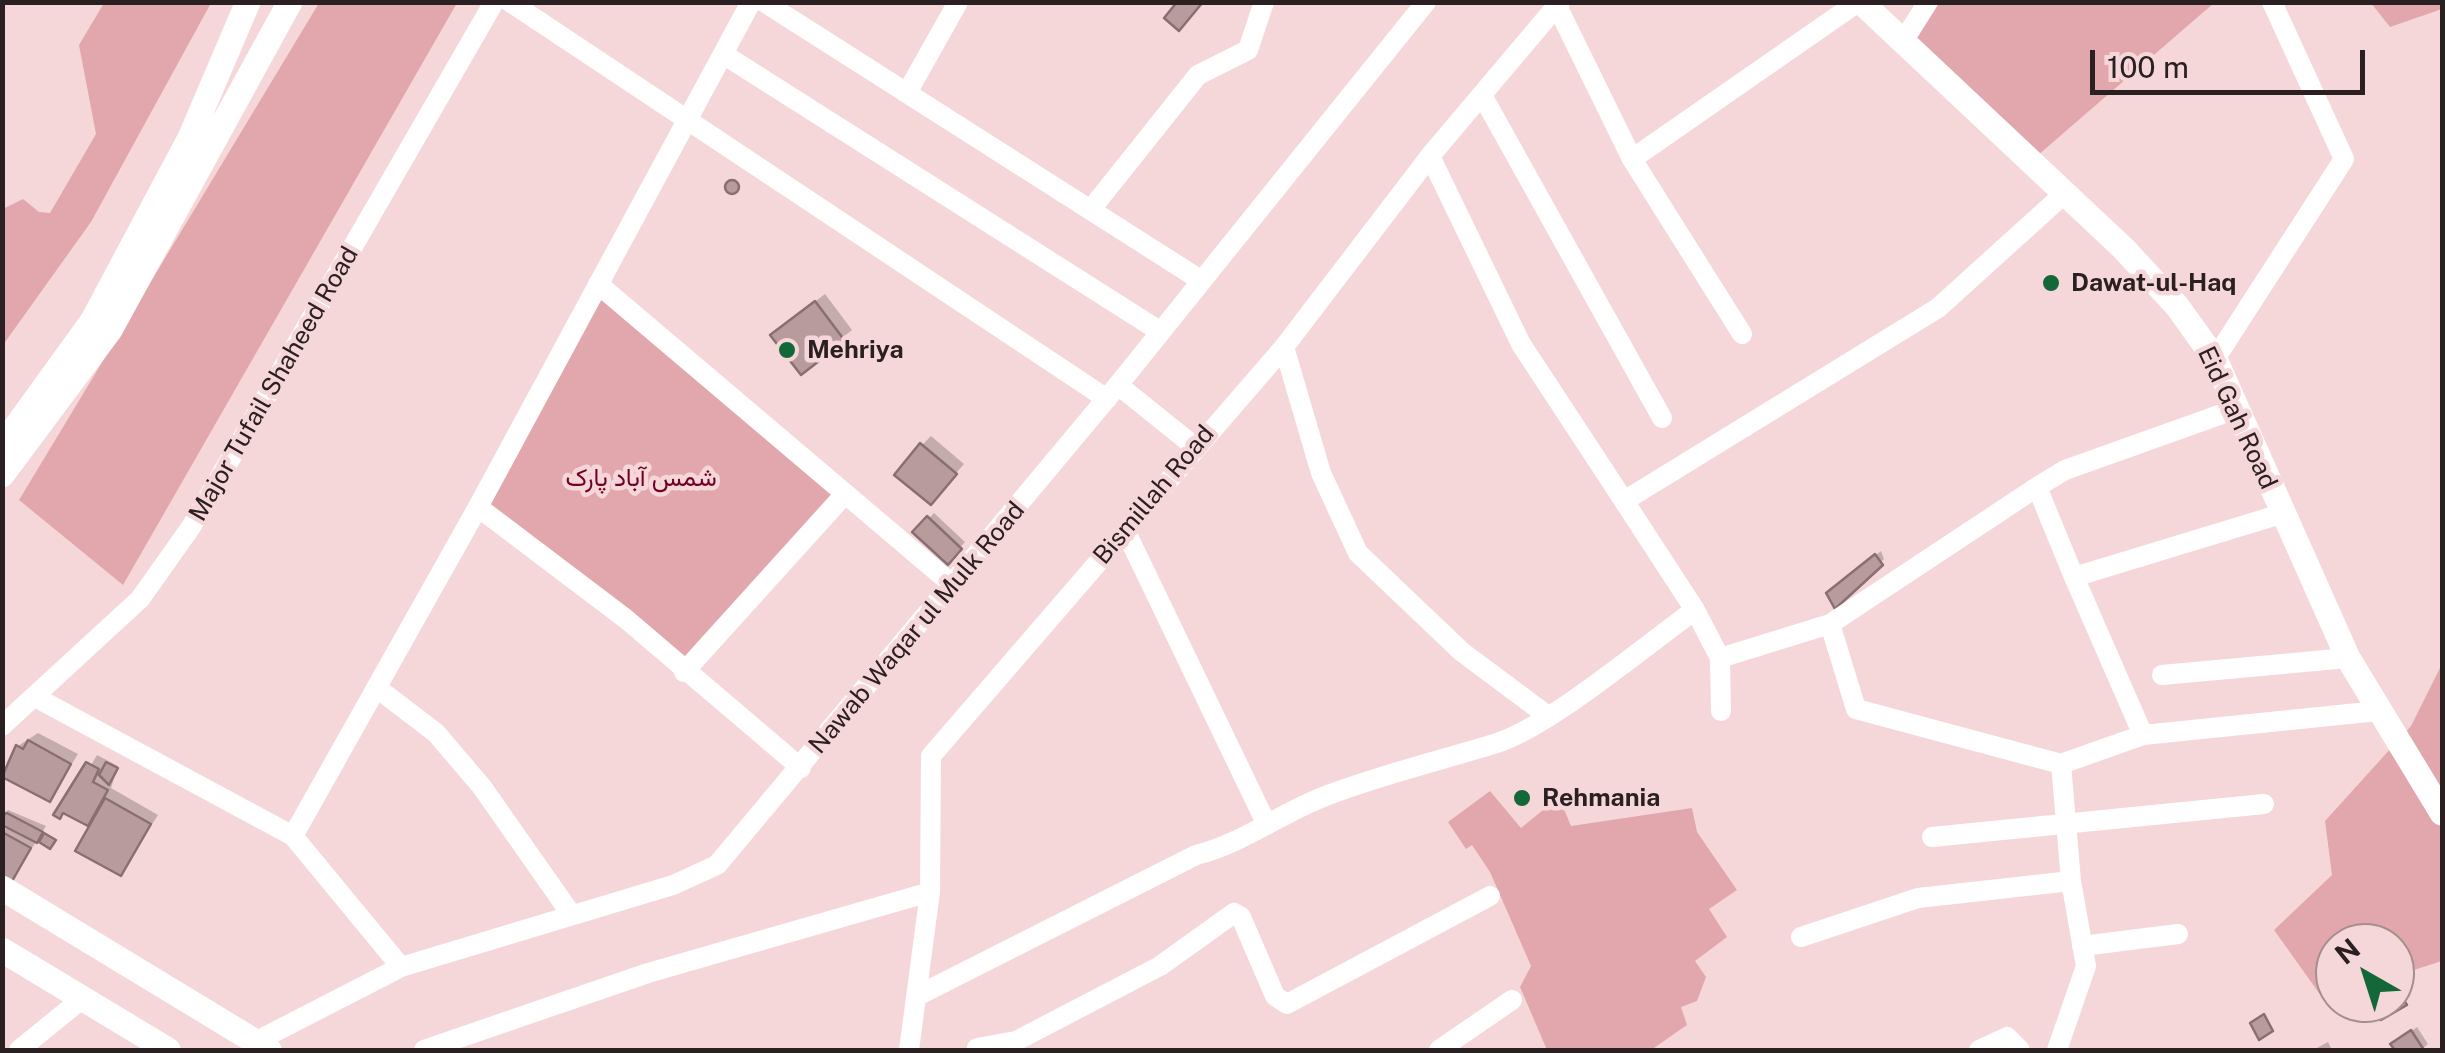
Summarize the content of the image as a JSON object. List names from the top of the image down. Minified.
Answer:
{"streets":{"main road":["Eid Gah Road"],"street":["Major Tufail Shaheed Road","Bismillah Road","Nawab Waqar ul Mulk Road"]},"parks":["شمس آباد پارک"],"places":["Dawat-ul-Haq","Mehriya","Rehmania"],"scale_bar":"100 m","north":"top left"}
